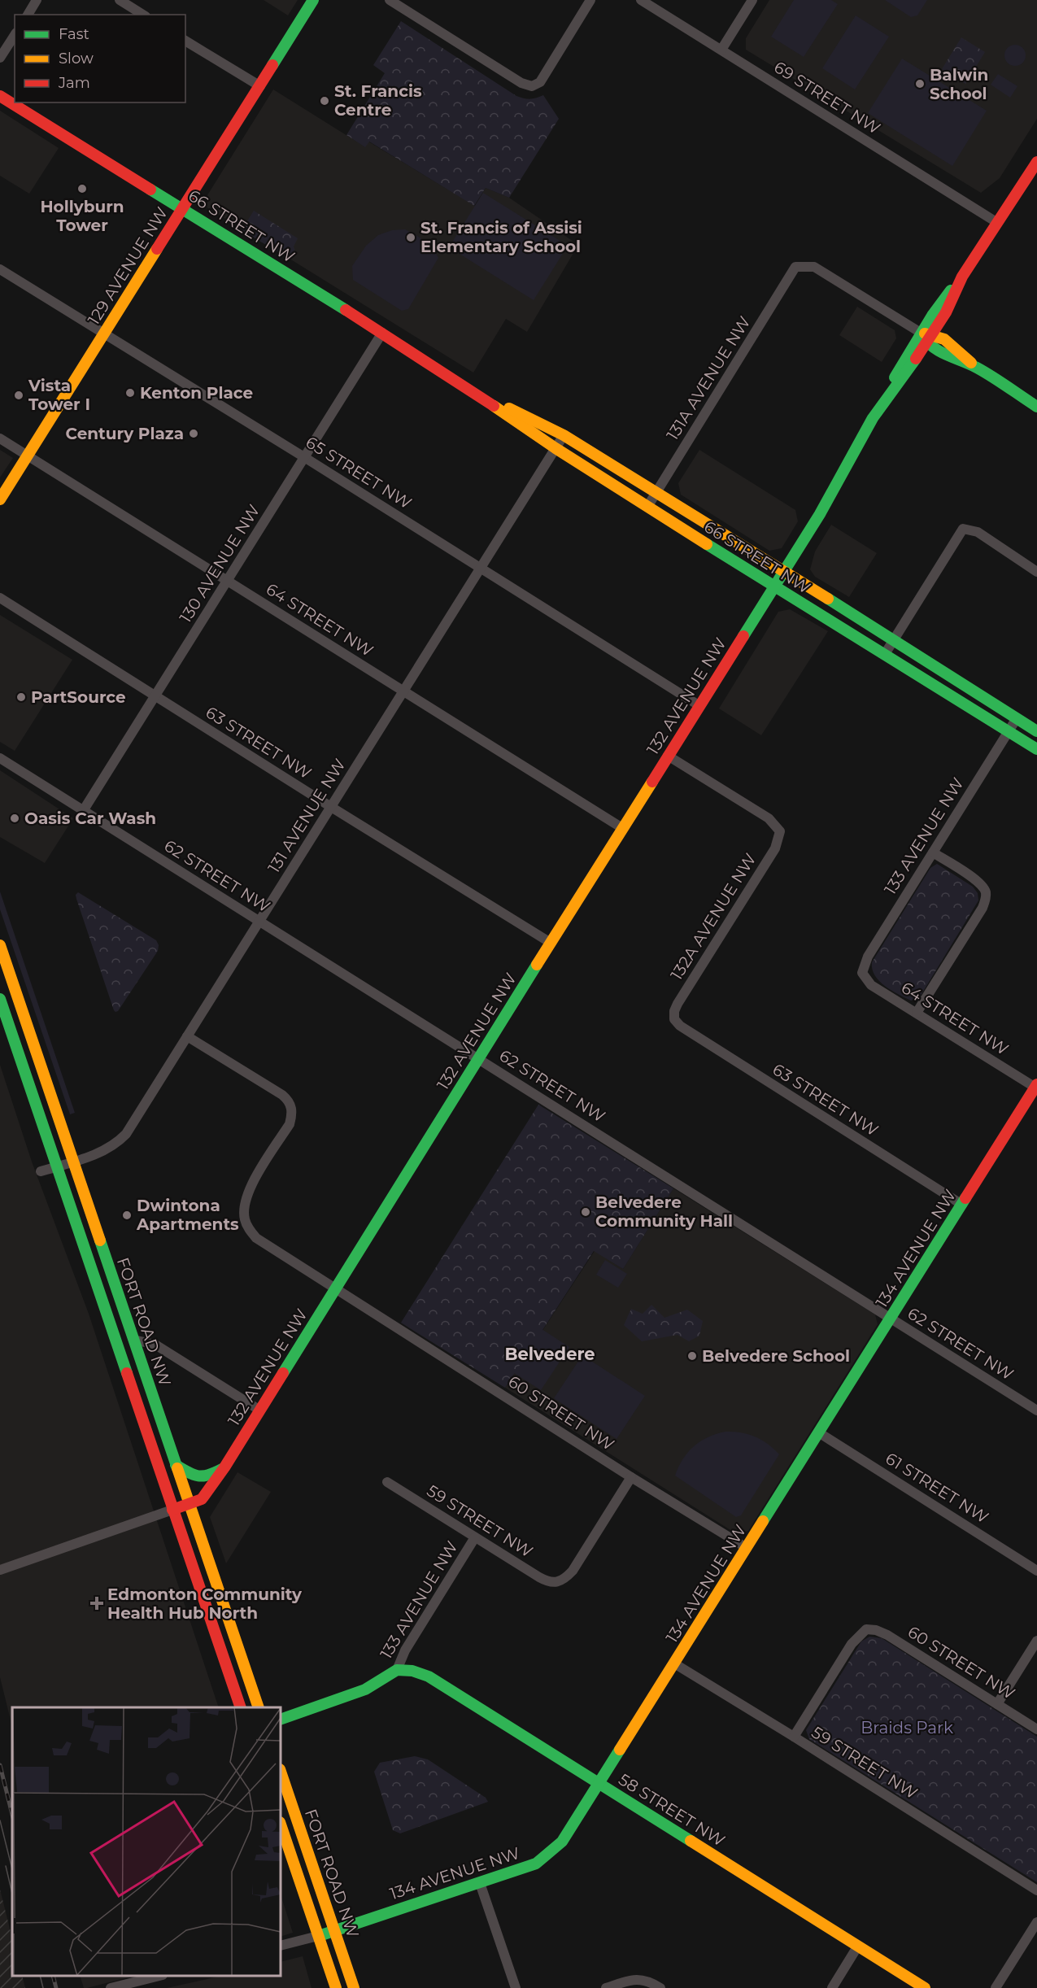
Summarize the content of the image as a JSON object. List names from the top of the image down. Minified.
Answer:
{"streets":{"street":["69 STREET NW","66 STREET NW","129 AVENUE NW","131A AVENUE NW","65 STREET NW","130 AVENUE NW","64 STREET NW","132 AVENUE NW","63 STREET NW","131 AVENUE NW","133 AVENUE NW","62 STREET NW","132A AVENUE NW","134 AVENUE NW","FORT ROAD NW","60 STREET NW","61 STREET NW","59 STREET NW","58 STREET NW"]},"crossings":[["69 STREET NW","132 AVENUE NW"],["66 STREET NW","129 AVENUE NW"],["66 STREET NW","131A AVENUE NW"],["66 STREET NW","130 AVENUE NW"],["66 STREET NW","132 AVENUE NW"],["66 STREET NW","131 AVENUE NW"],["66 STREET NW","133 AVENUE NW"],["129 AVENUE NW","65 STREET NW"],["129 AVENUE NW","64 STREET NW"],["131A AVENUE NW","132 AVENUE NW"],["65 STREET NW","130 AVENUE NW"],["65 STREET NW","132 AVENUE NW"],["65 STREET NW","131 AVENUE NW"],["130 AVENUE NW","64 STREET NW"],["130 AVENUE NW","63 STREET NW"],["130 AVENUE NW","62 STREET NW"],["64 STREET NW","132 AVENUE NW"],["64 STREET NW","131 AVENUE NW"],["64 STREET NW","133 AVENUE NW"],["64 STREET NW","134 AVENUE NW"],["132 AVENUE NW","63 STREET NW"],["132 AVENUE NW","62 STREET NW"],["132 AVENUE NW","132A AVENUE NW"],["132 AVENUE NW","FORT ROAD NW"],["132 AVENUE NW","60 STREET NW"],["63 STREET NW","131 AVENUE NW"],["63 STREET NW","132A AVENUE NW"],["63 STREET NW","134 AVENUE NW"],["131 AVENUE NW","62 STREET NW"],["131 AVENUE NW","FORT ROAD NW"],["131 AVENUE NW","60 STREET NW"],["133 AVENUE NW","59 STREET NW"],["133 AVENUE NW","58 STREET NW"],["62 STREET NW","134 AVENUE NW"],["134 AVENUE NW","FORT ROAD NW"],["134 AVENUE NW","60 STREET NW"],["134 AVENUE NW","61 STREET NW"],["134 AVENUE NW","59 STREET NW"],["134 AVENUE NW","58 STREET NW"],["60 STREET NW","59 STREET NW"]],"districts":["Belvedere"],"parks":["Braids Park"],"places":{"other":["Balwin School","St. Francis Centre","Hollyburn Tower","St. Francis of Assisi Elementary School","Kenton Place","Vista Tower I","Century Plaza","PartSource","Oasis Car Wash","Belvedere Community Hall","Dwintona Apartments","Belvedere School"],"health":["Edmonton Community Health Hub North"]},"legend":["Fast","Slow","Jam"]}
